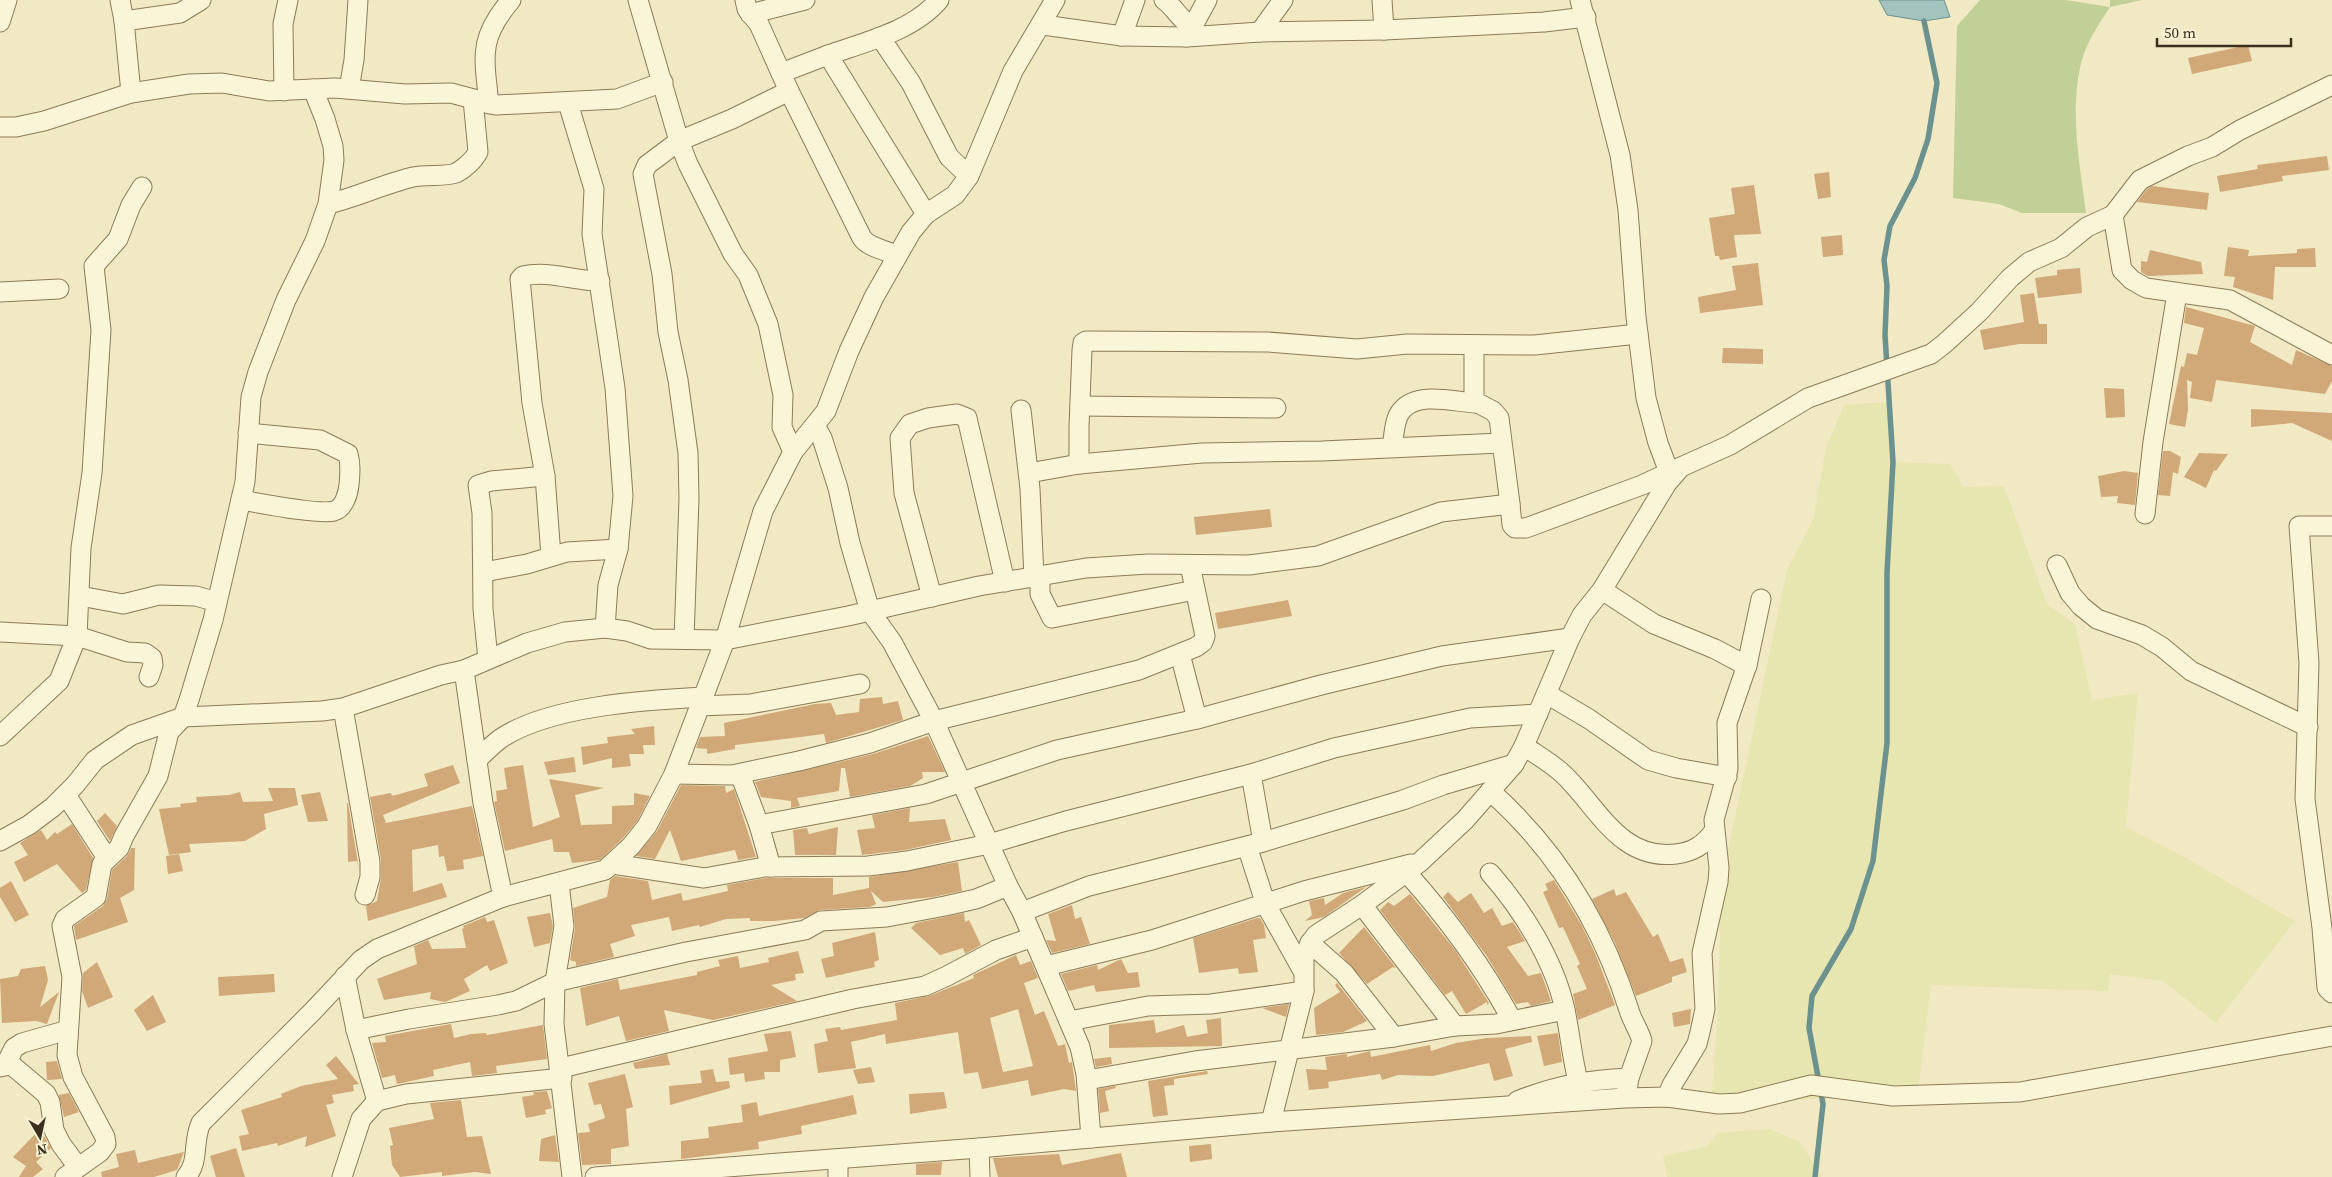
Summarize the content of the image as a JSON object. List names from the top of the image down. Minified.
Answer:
{"scale_bar":"50 m","north":"bottom"}
